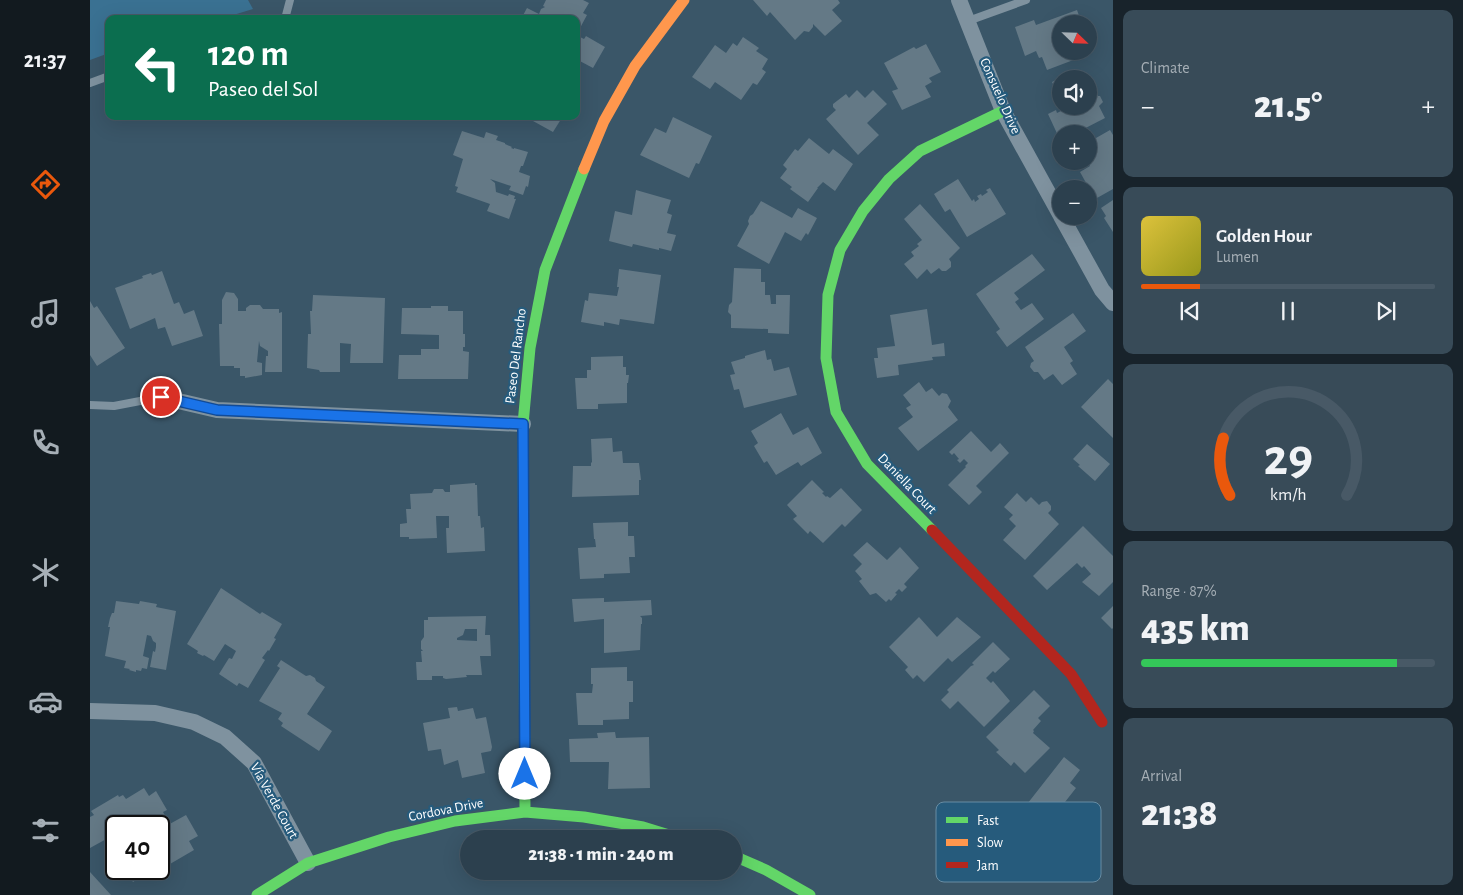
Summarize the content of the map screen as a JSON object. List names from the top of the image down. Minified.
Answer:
{"streets":{"street":["Consuelo Drive","Paseo Del Rancho","Daniella Court","Vía Verde Court","Cordova Drive"]},"crossings":[["Consuelo Drive","Daniella Court"],["Paseo Del Rancho","Cordova Drive"],["Vía Verde Court","Cordova Drive"]],"legend":["Fast","Slow","Jam"],"north":"bottom right","page":{"tabs":"21:37","tile":["Climate",["Range · 87%","435 km"],["Arrival","21:38"]],"map_buttons":["+","−"],"turn":["120 m","Paseo del Sol"],"heat":["−","21.5°","+"],"song":["Golden Hour","Lumen"],"limit":"40","trip":"21:38 · 1 min · 240 m","gauge":["29","km/h"]}}
